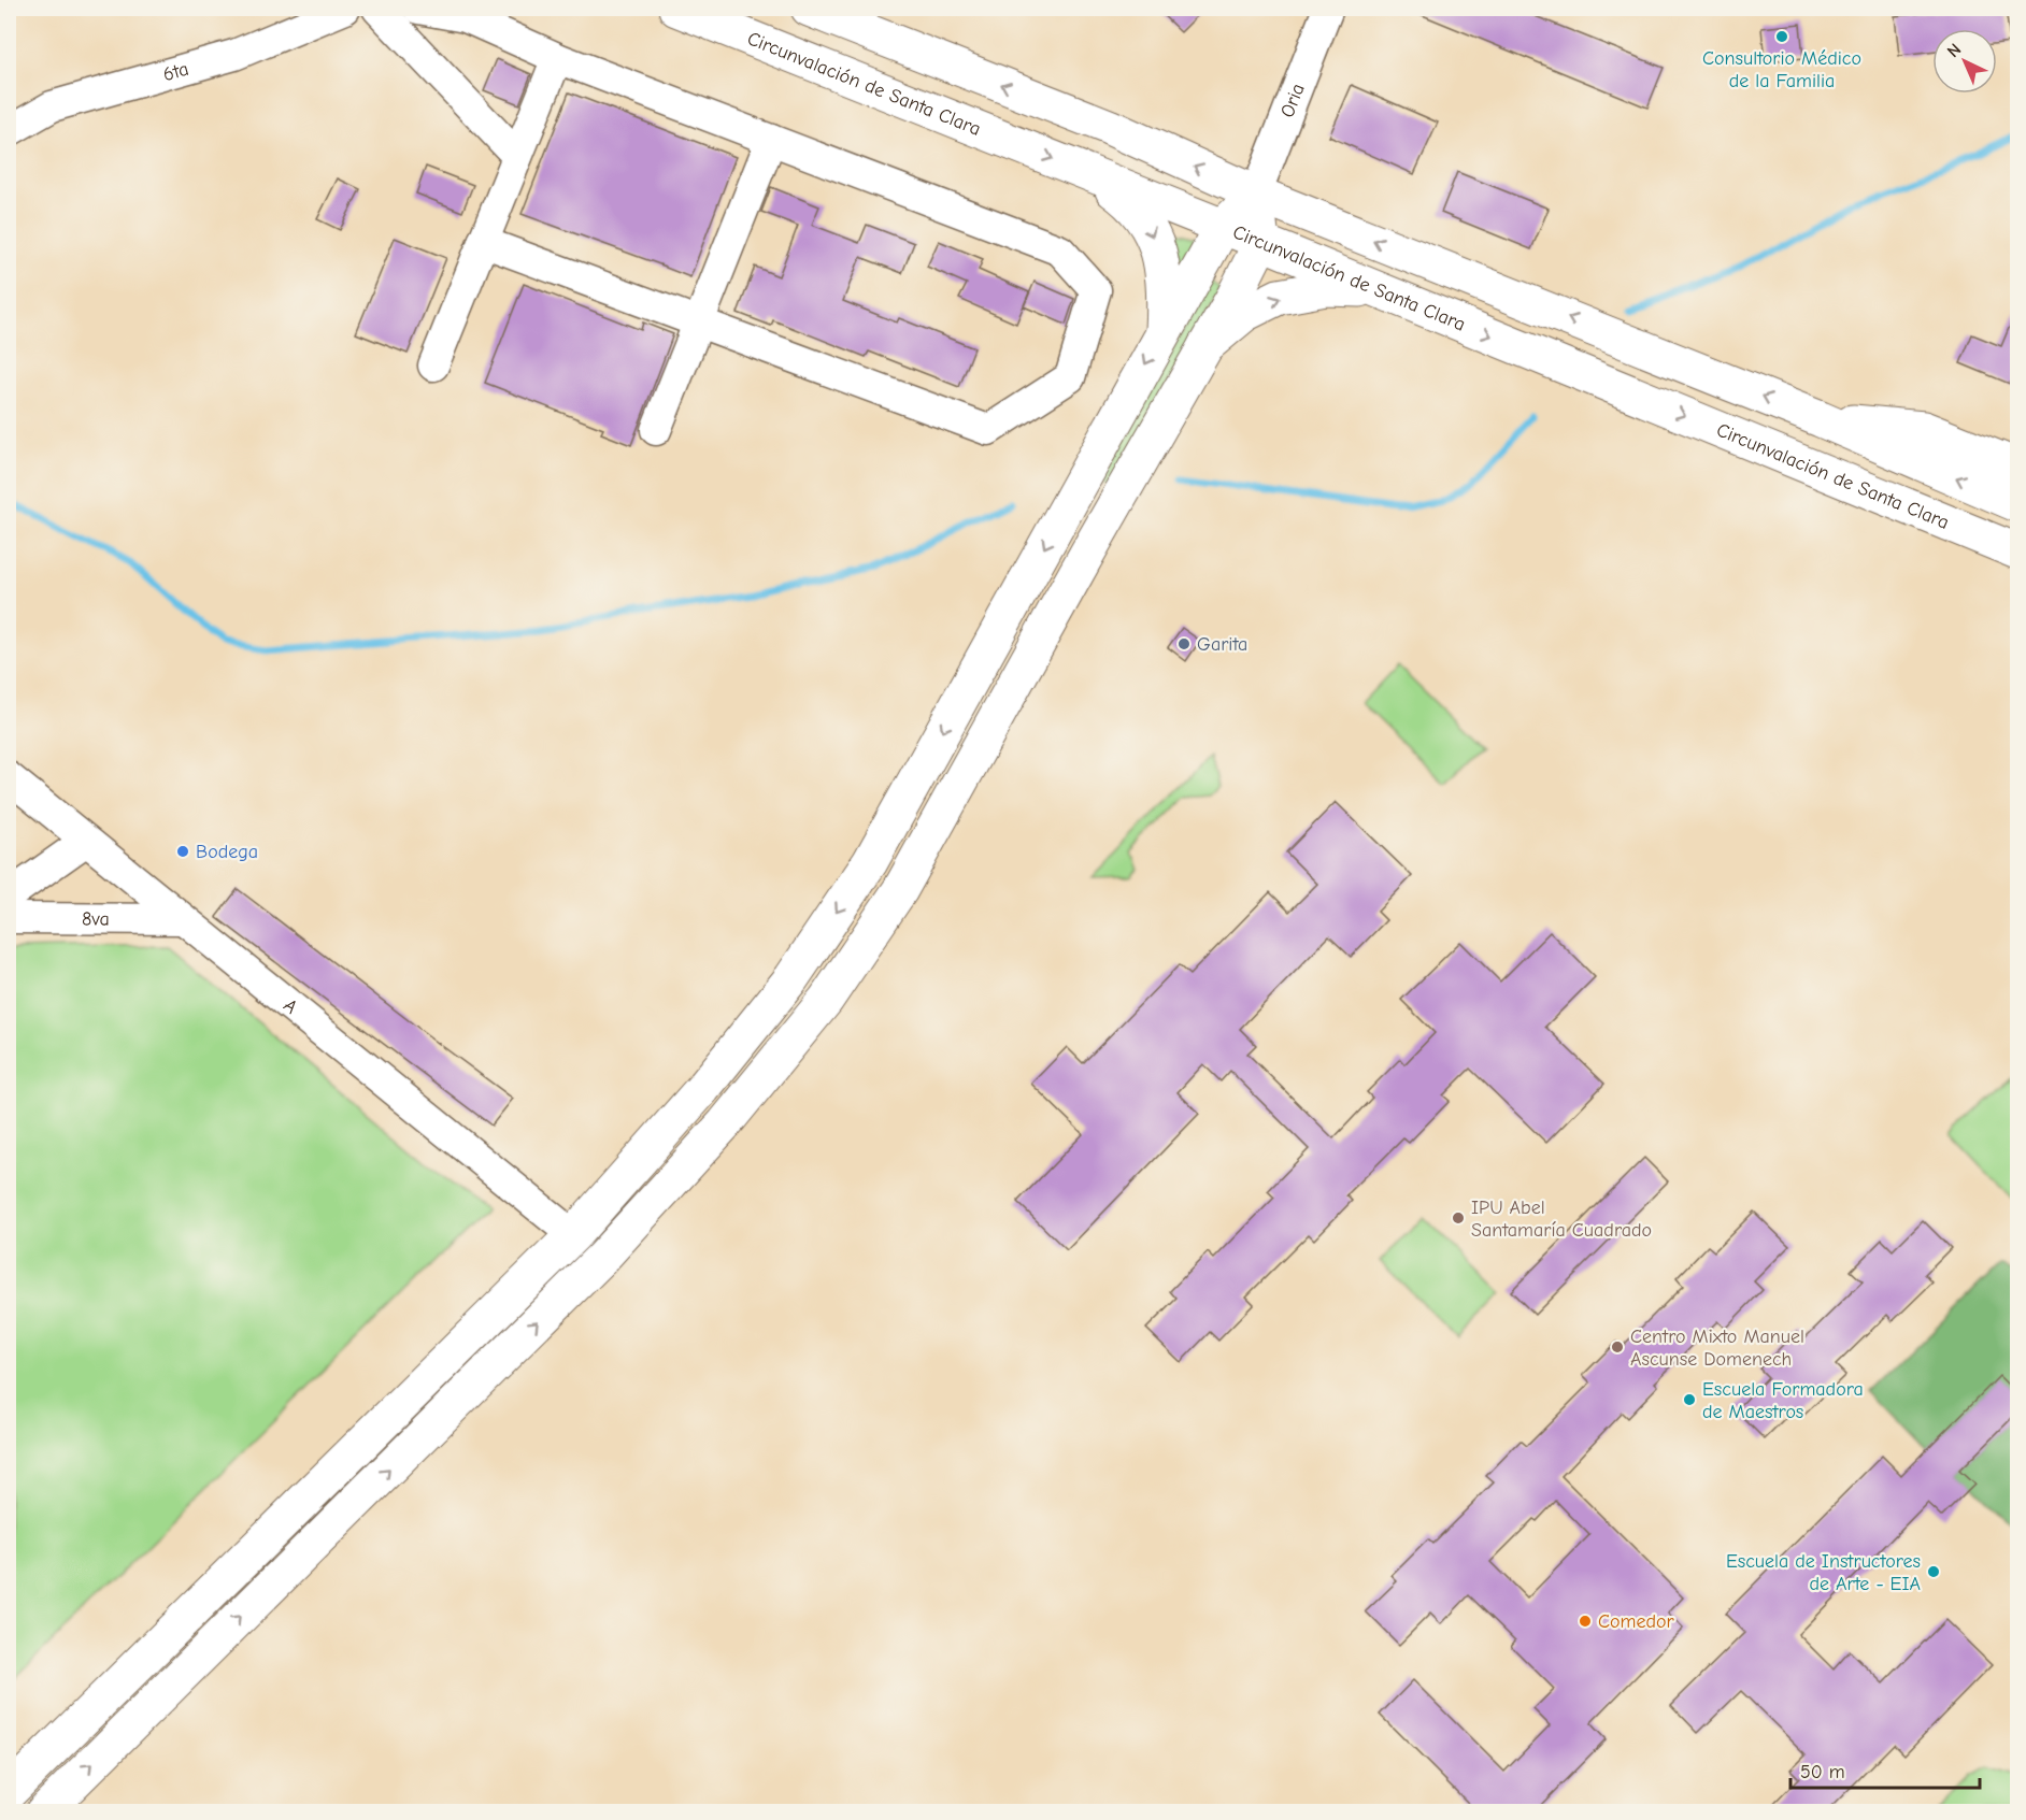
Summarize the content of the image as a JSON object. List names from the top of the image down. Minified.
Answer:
{"streets":{"main road":["Circunvalación de Santa Clara"],"street":["6ta","Oria","8va","A"]},"crossings":[["8va","A"]],"places":["Consultorio Médico de la Familia","Garita","Bodega","IPU Abel Santamaría Cuadrado","Centro Mixto Manuel Ascunse Domenech","Escuela Formadora de Maestros","Escuela de Instructores de Arte - EIA","Comedor"],"scale_bar":"50 m","north":"top left"}
